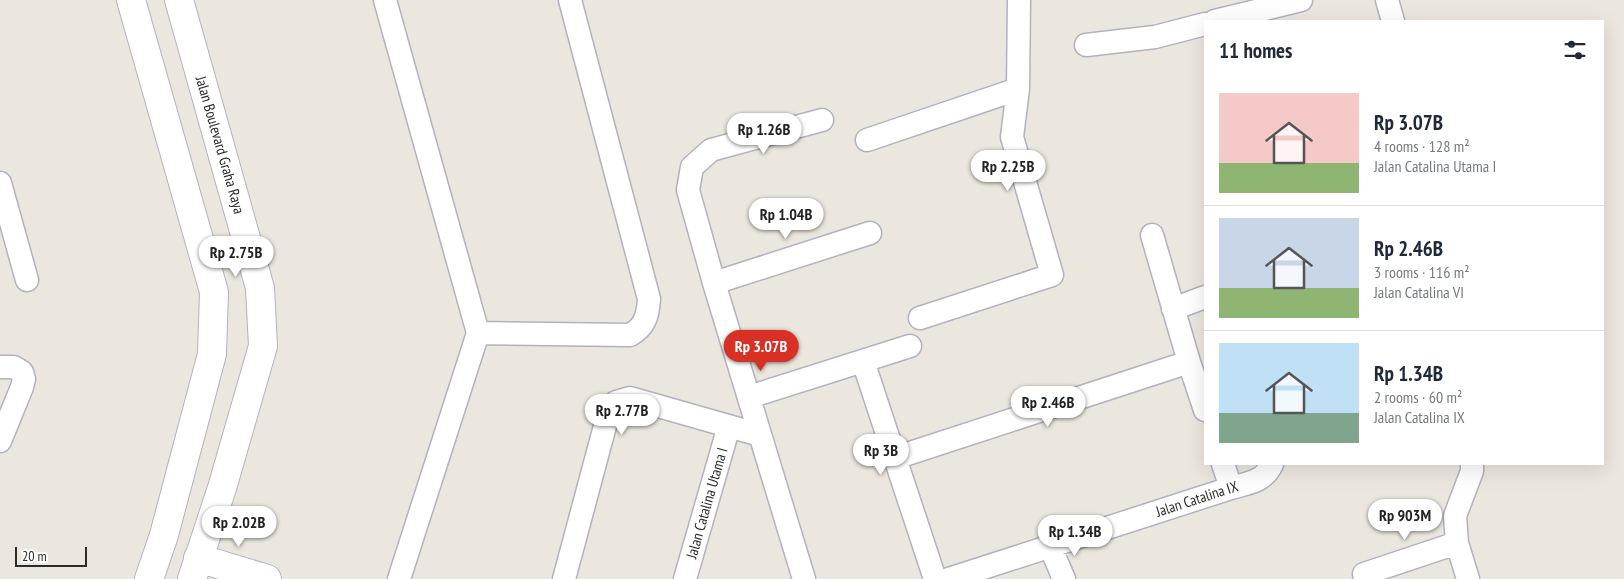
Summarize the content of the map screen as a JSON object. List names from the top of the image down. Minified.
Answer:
{"streets":{"main road":["Jalan Boulevard Graha Raya"],"street":["Jalan Catalina IX","Jalan Catalina Utama I"]},"scale_bar":"20 m","page":{"heading":"11 homes","list":[{"name":"Rp 3.07B","note":"4 rooms · 128 m² · Jalan Catalina Utama I"},{"name":"Rp 2.46B","note":"3 rooms · 116 m² · Jalan Catalina VI"},{"name":"Rp 1.34B","note":"2 rooms · 60 m² · Jalan Catalina IX"}],"price":["Rp 1.26B","Rp 2.25B","Rp 1.04B","Rp 2.75B","Rp 3.07B","Rp 2.46B","Rp 2.77B","Rp 3B","Rp 903M","Rp 2.02B","Rp 1.34B"],"scale":"20 m"}}
